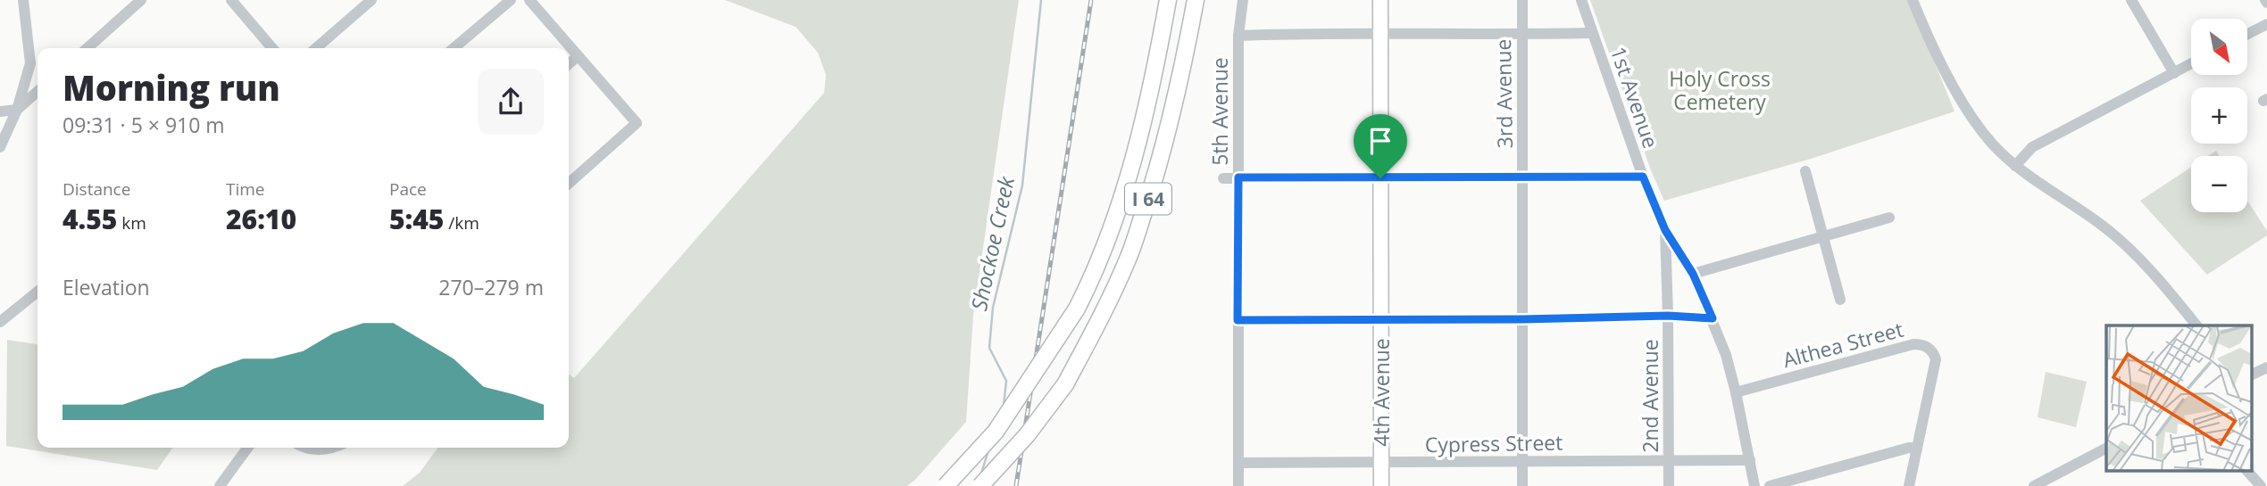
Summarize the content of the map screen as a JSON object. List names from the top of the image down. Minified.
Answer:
{"streets":{"highway":["I 64"],"main road":["4th Avenue"],"street":["3rd Avenue","1st Avenue","5th Avenue","Althea Street","2nd Avenue","Cypress Street"]},"crossings":[["3rd Avenue","Cypress Street"],["1st Avenue","Althea Street"],["1st Avenue","2nd Avenue"],["1st Avenue","Cypress Street"],["5th Avenue","Cypress Street"],["4th Avenue","Cypress Street"],["2nd Avenue","Cypress Street"]],"water":["Shockoe Creek"],"parks":["Holy Cross Cemetery"],"north":"bottom right","page":{"map_buttons":["+","−"],"heading":["Morning run","09:31 · 5 × 910 m"],"stats":[["Distance","4.55 km"],["Time","26:10"],["Pace","5:45 /km"]],"chart":["Elevation","270–279 m"]}}
